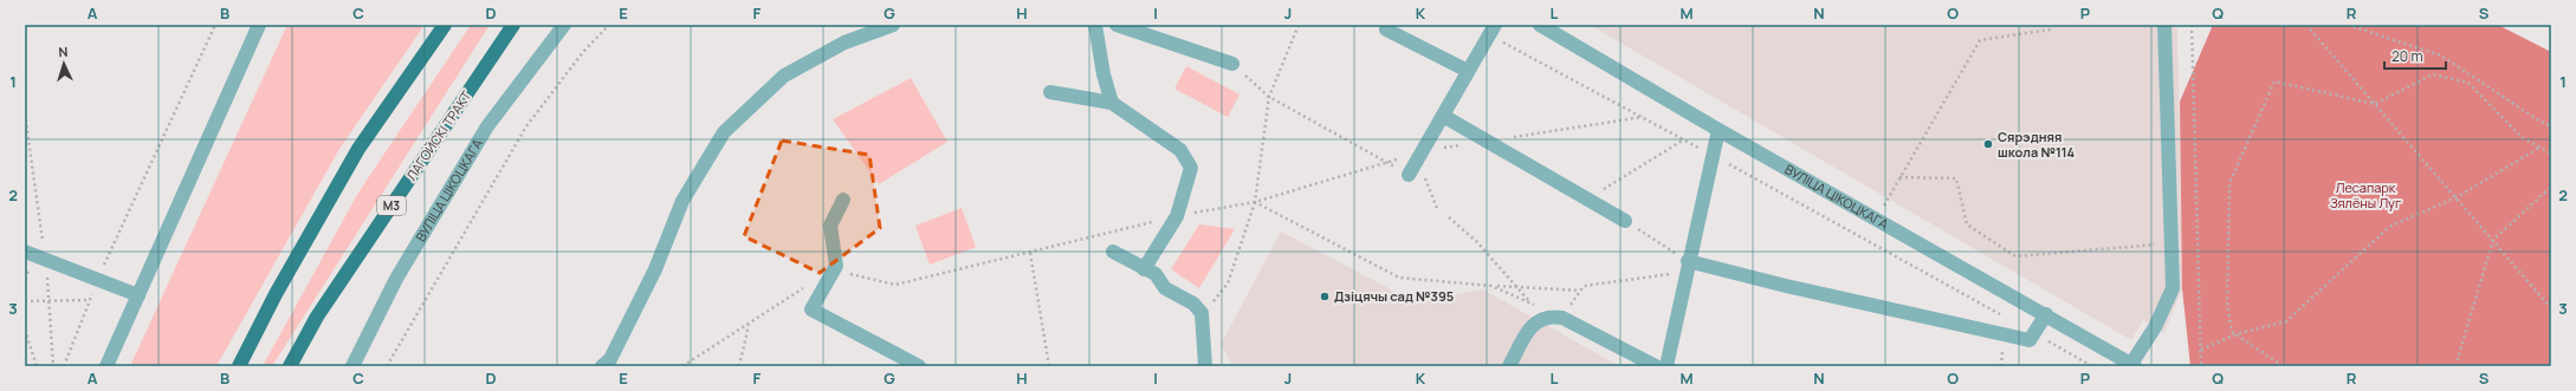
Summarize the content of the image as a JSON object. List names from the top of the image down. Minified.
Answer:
{"streets":{"main road":["ЛАГОЙСКІ ТРАКТ","М3"],"street":["ВУЛІЦА ЦІКОЦКАГА"]},"parks":["Лесапарк Зялёны Луг"],"places":["Сярэдняя школа №114","Дзіцячы сад №395"],"scale_bar":"20 m","north":"top","grid":{"columns":["A","B","C","D","E","F","G","H","I","J","K","L","M","N","O","P","Q","R","S"],"rows":["1","2","3"]}}
